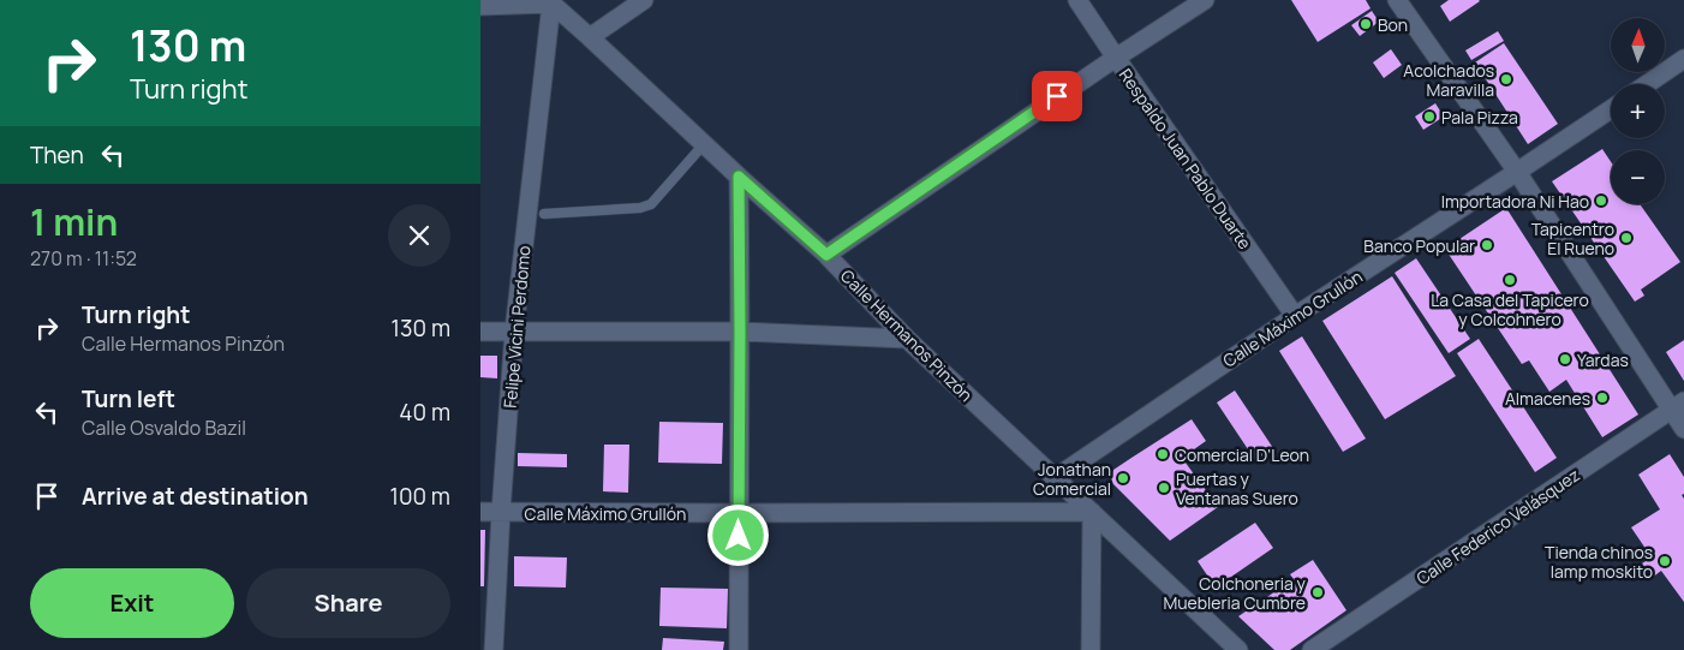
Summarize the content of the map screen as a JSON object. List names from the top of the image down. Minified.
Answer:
{"streets":{"street":["Respaldo Juan Pablo Duarte","Calle Máximo Grullón","Felipe Vicini Perdomo","Calle Hermanos Pinzón","Calle Federico Velásquez"]},"crossings":[["Respaldo Juan Pablo Duarte","Calle Máximo Grullón"],["Calle Máximo Grullón","Felipe Vicini Perdomo"],["Calle Máximo Grullón","Calle Hermanos Pinzón"],["Felipe Vicini Perdomo","Calle Hermanos Pinzón"]],"places":["Bon","Acolchados Maravilla","Pala Pizza","Importadora Ni Hao","Tapicentro El Rueno","Banco Popular","La Casa del Tapicero y Colcohnero","Yardas","Almacenes","Comercial D'Leon","Jonathan Comercial","Puertas y Ventanas Suero","Tienda chinos lamp moskito","Colchoneria y Muebleria Cumbre"],"north":"top","page":{"turn":["130 m","Turn right"],"map_buttons":["+","−"],"then":"Then","heading":["1 min","270 m · 11:52"],"list":[{"name":"Turn right","note":"Calle Hermanos Pinzón","value":"130 m"},{"name":"Turn left","note":"Calle Osvaldo Bazil","value":"40 m"},{"name":"Arrive at destination","value":"100 m"}],"buttons":["Exit","Share"]}}
